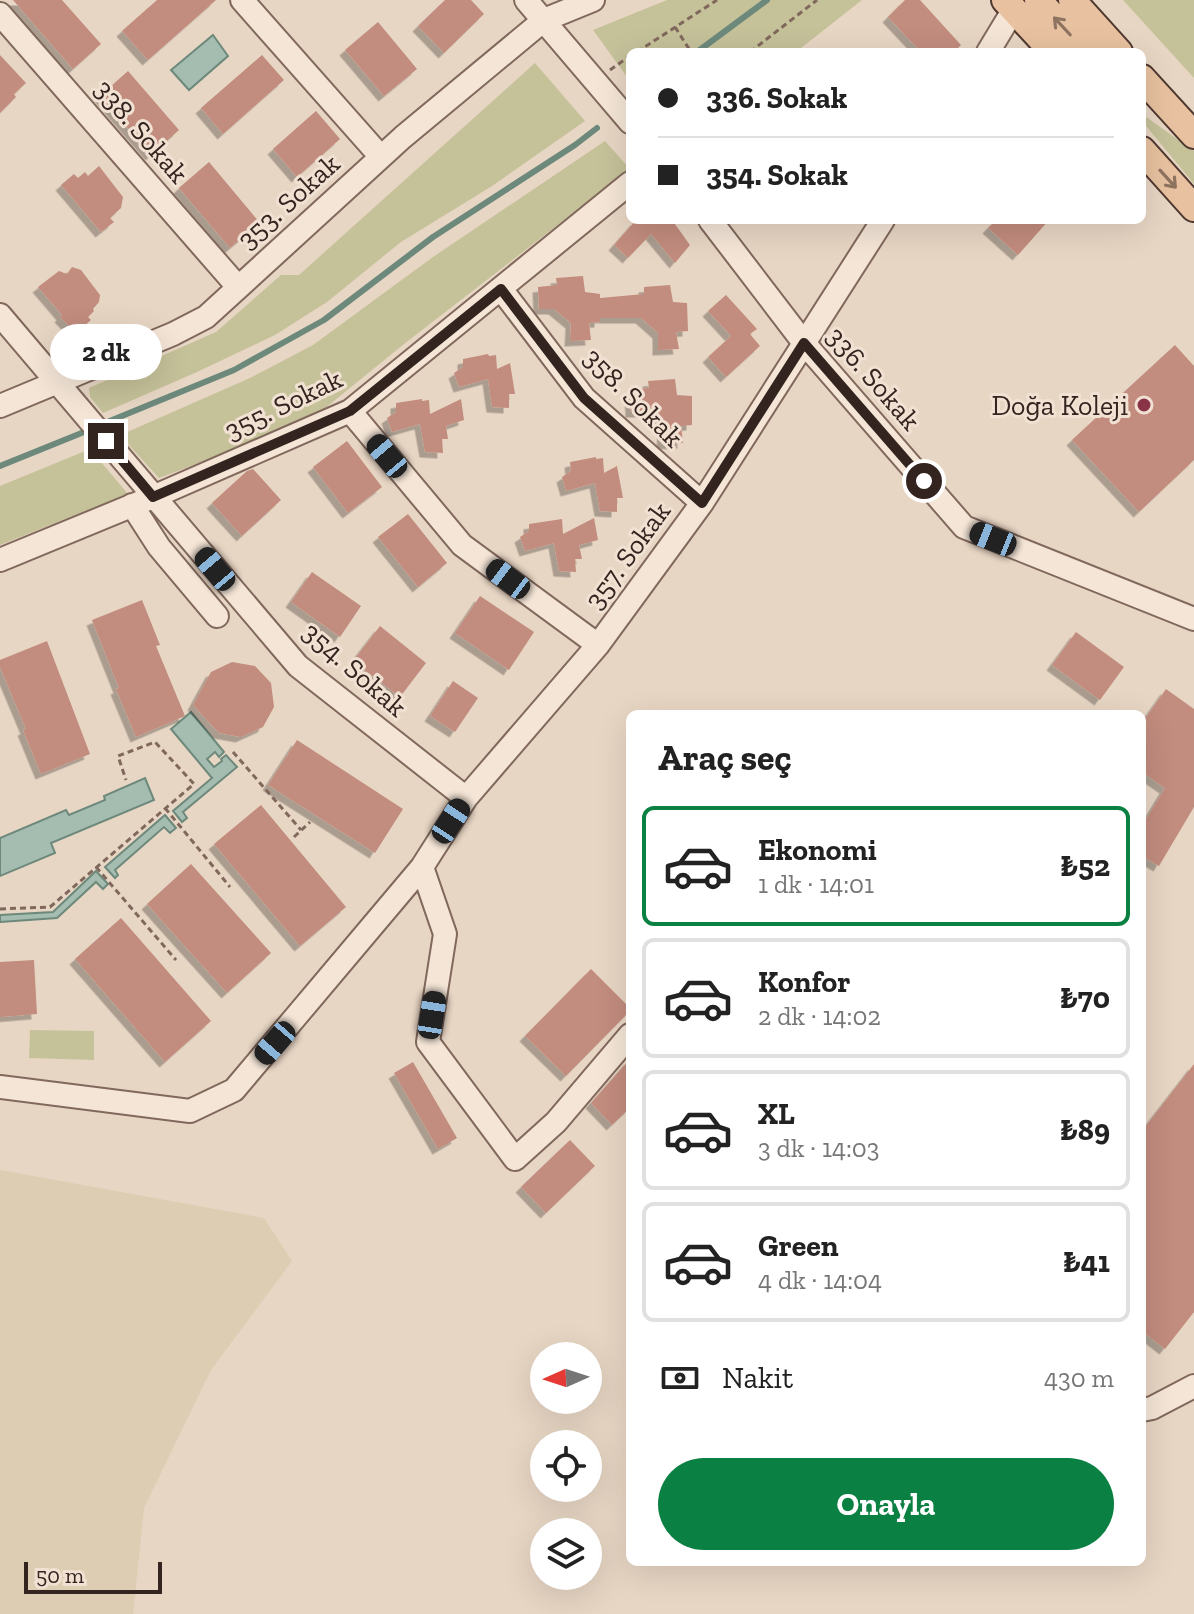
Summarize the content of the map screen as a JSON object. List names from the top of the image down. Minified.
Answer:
{"streets":{"street":["338. Sokak","353. Sokak","336. Sokak","358. Sokak","355. Sokak","357. Sokak","354. Sokak"]},"crossings":[["338. Sokak","353. Sokak"],["353. Sokak","354. Sokak"],["336. Sokak","357. Sokak"],["358. Sokak","355. Sokak"],["358. Sokak","357. Sokak"],["355. Sokak","354. Sokak"],["357. Sokak","354. Sokak"]],"places":["Doğa Koleji"],"scale_bar":"50 m","north":"left","page":{"banner":["336. Sokak","354. Sokak"],"bubble":"2 dk","heading":"Araç seç","list":[{"name":"Ekonomi","note":"1 dk · 14:01","value":"₺52"},{"name":"Konfor","note":"2 dk · 14:02","value":"₺70"},{"name":"XL","note":"3 dk · 14:03","value":"₺89"},{"name":"Green","note":"4 dk · 14:04","value":"₺41"}],"pay":["Nakit","430 m"],"buttons":"Onayla","scale":"50 m"}}
